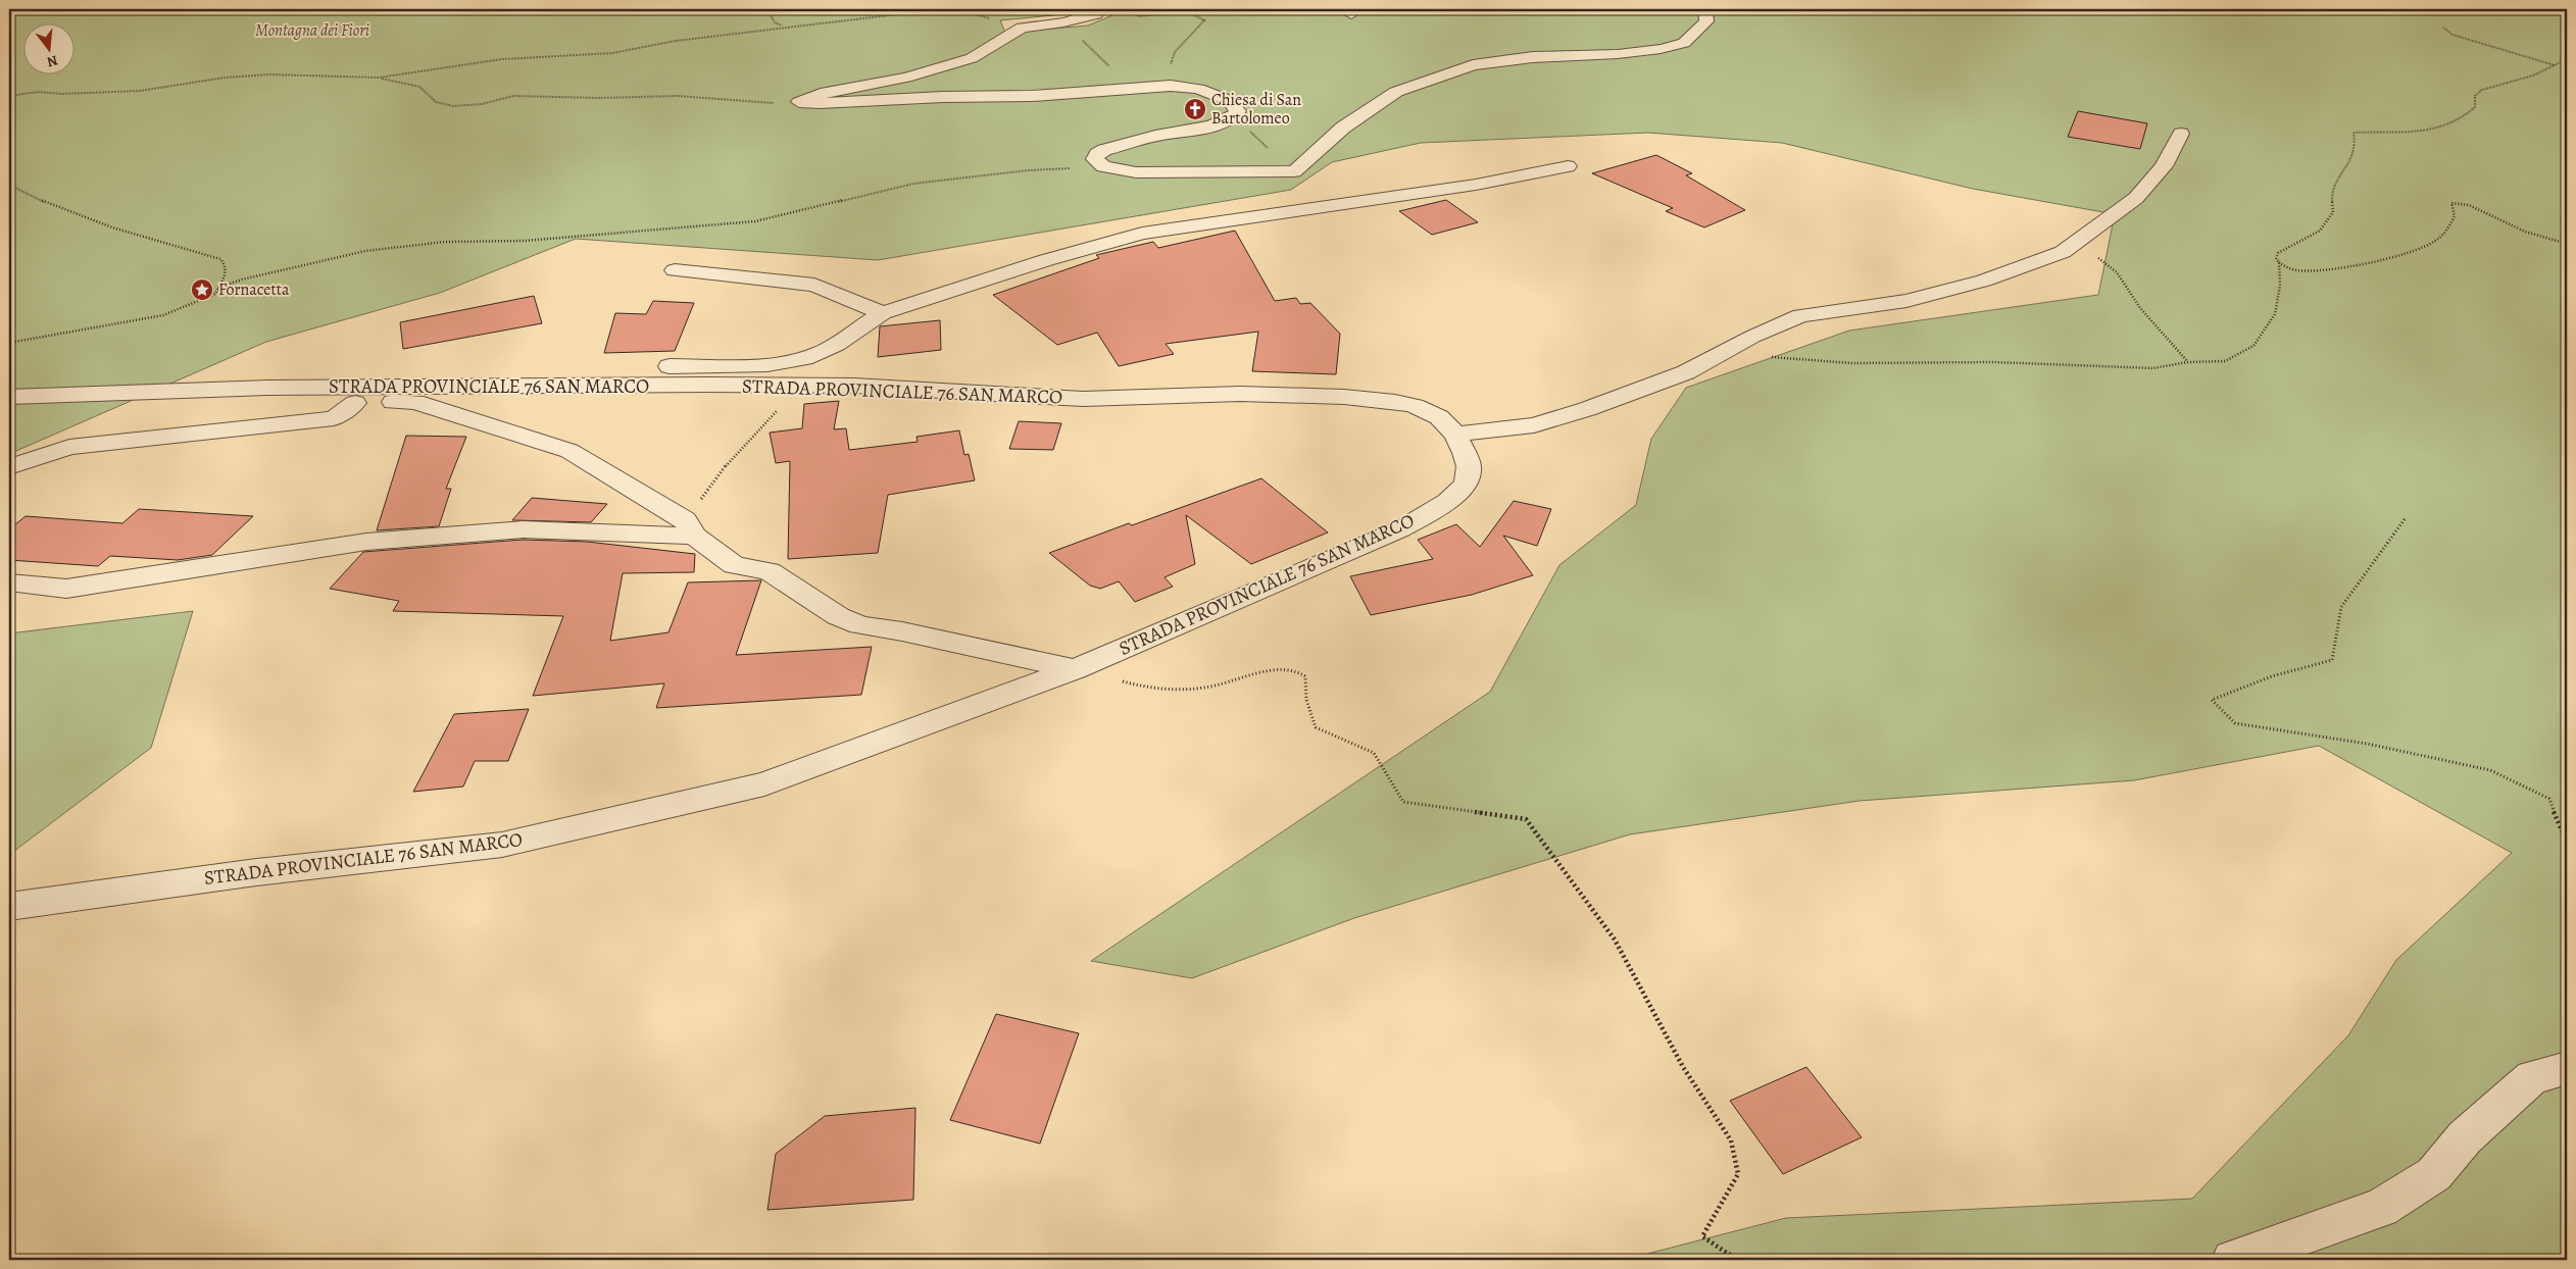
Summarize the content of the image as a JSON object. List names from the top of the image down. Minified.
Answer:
{"streets":{"street":["STRADA PROVINCIALE 76 SAN MARCO"]},"parks":["Montagna dei Fiori"],"places":{"church":["Chiesa di San Bartolomeo"],"place":["Fornacetta"]},"north":"bottom"}
